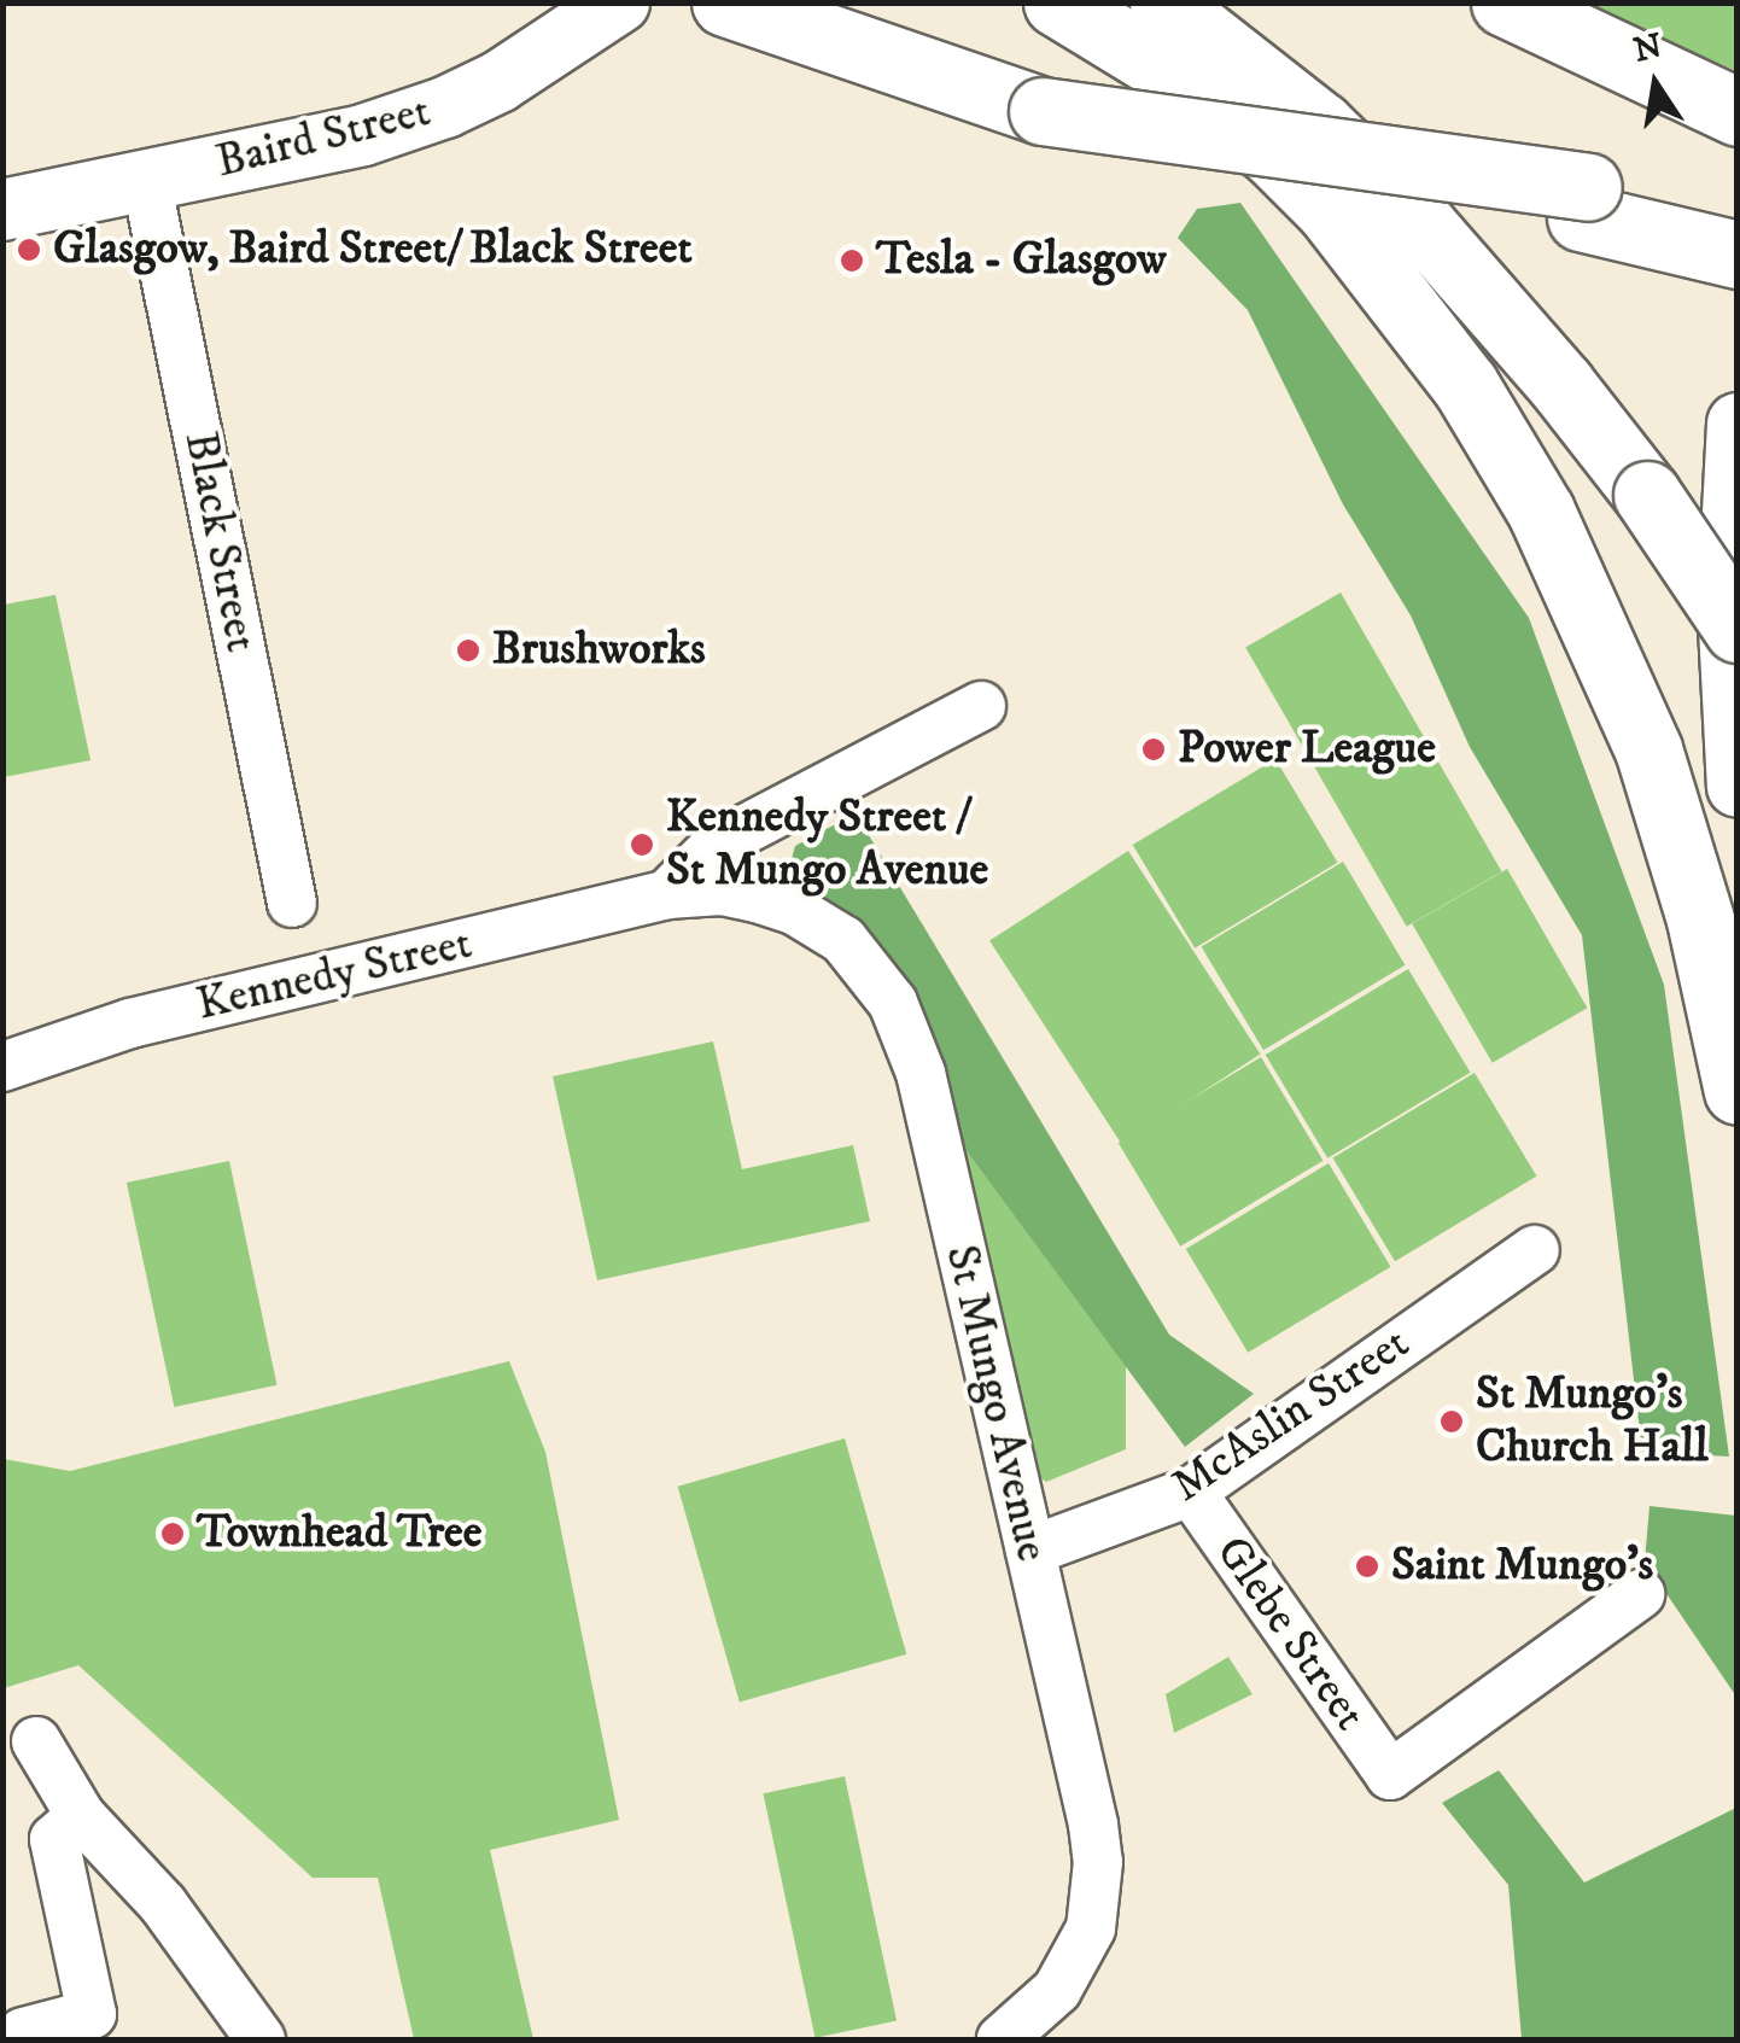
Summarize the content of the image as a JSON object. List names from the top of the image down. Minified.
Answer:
{"streets":{"main road":["Baird Street"],"street":["Black Street","Kennedy Street","St Mungo Avenue","McAslin Street","Glebe Street"]},"crossings":[["Baird Street","Black Street"],["Kennedy Street","St Mungo Avenue"],["St Mungo Avenue","McAslin Street"],["McAslin Street","Glebe Street"]],"places":["Glasgow, Baird Street/ Black Street","Tesla - Glasgow","Brushworks","Power League","Kennedy Street / St Mungo Avenue","St Mungo's Church Hall","Townhead Tree","Saint Mungo's"],"north":"top"}
